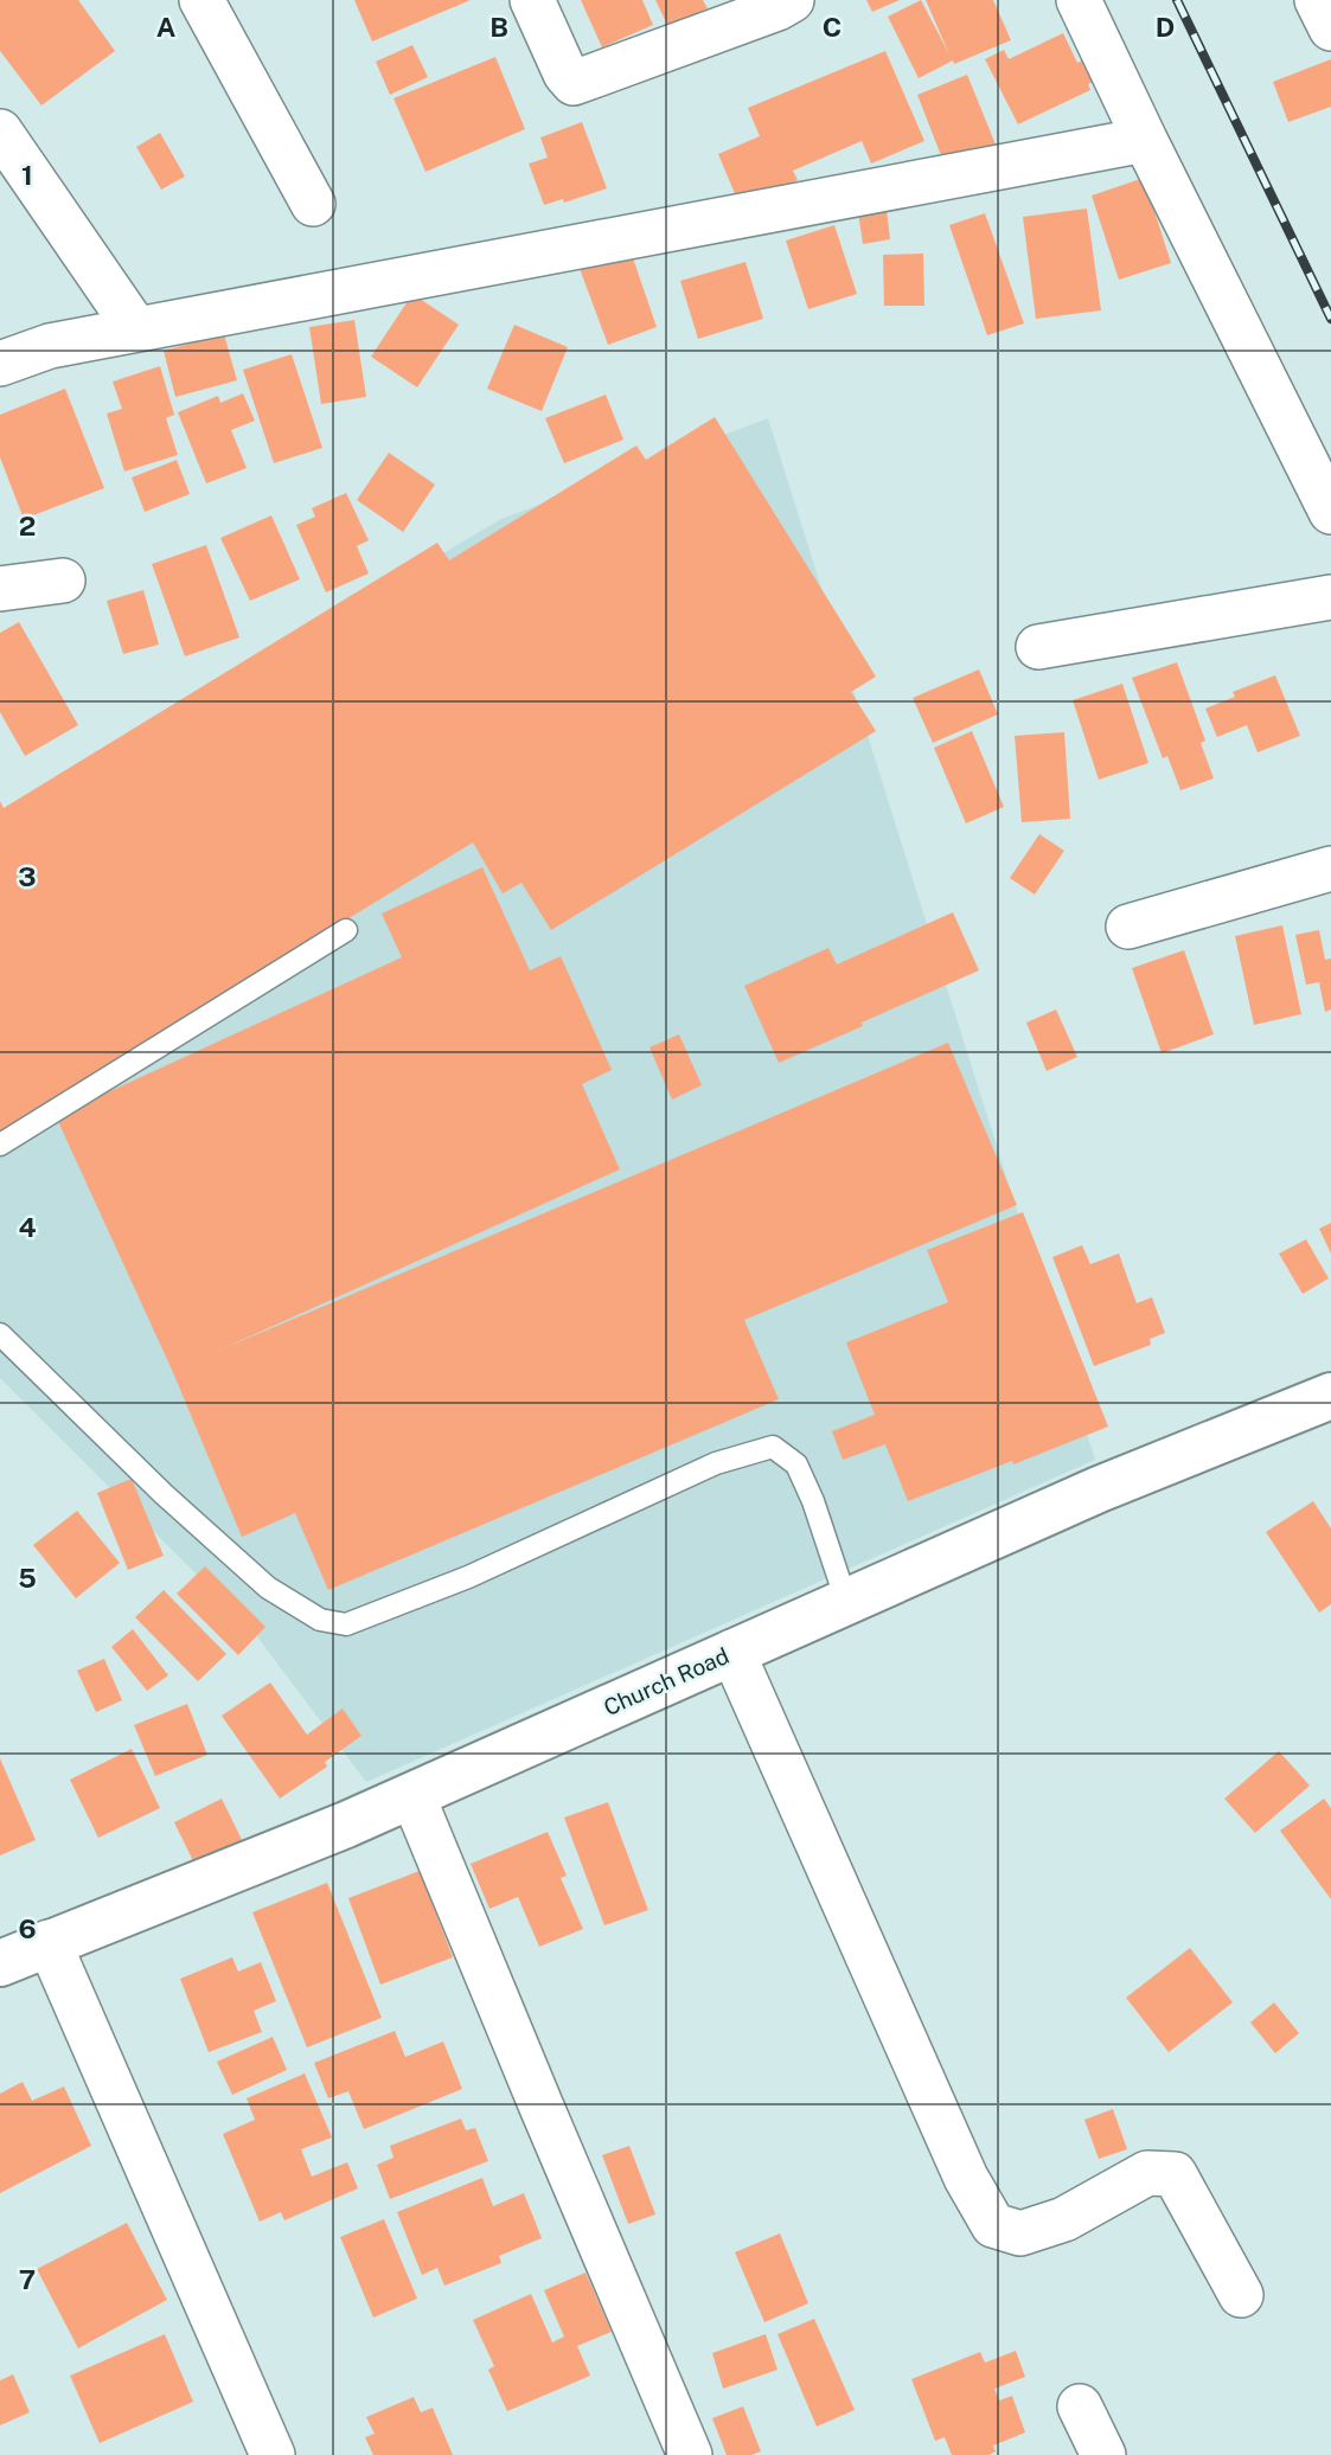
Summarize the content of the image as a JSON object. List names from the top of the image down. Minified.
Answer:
{"streets":{"street":["Church Road"]},"grid":{"columns":["A","B","C","D"],"rows":["1","2","3","4","5","6","7"]}}
